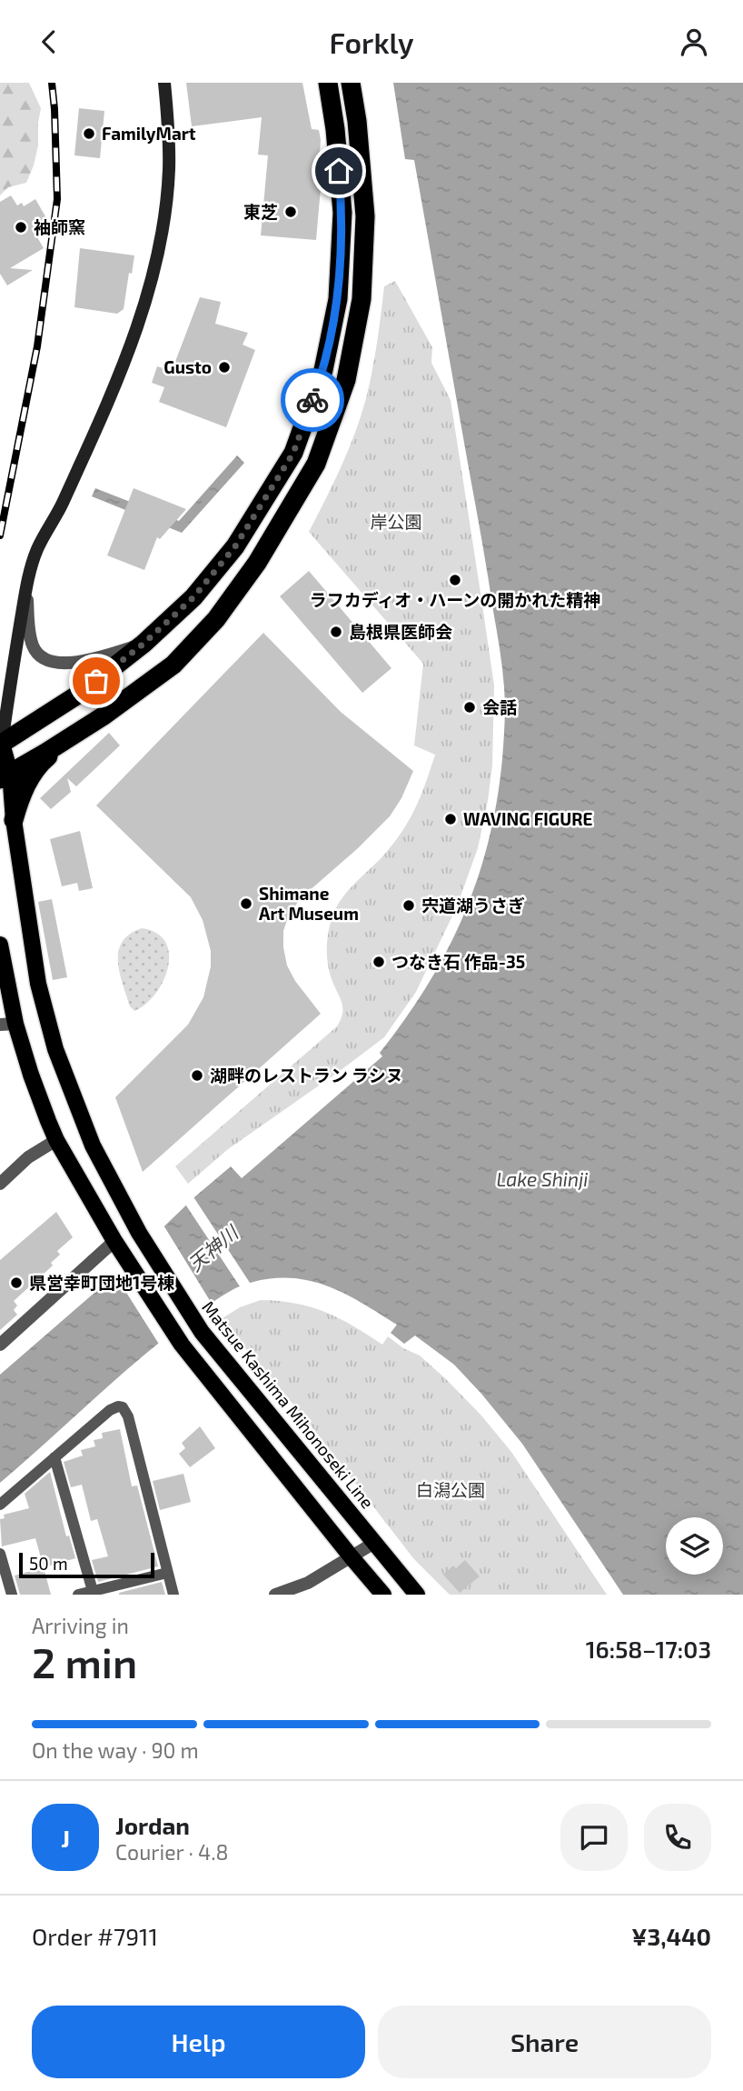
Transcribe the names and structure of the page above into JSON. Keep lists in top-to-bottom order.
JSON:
{
  "streets": {
    "main road": ["Matsue Kashima Mihonoseki Line"]
  },
  "water": ["Lake Shinji", "天神川"],
  "parks": ["岸公園", "白潟公園"],
  "places": [
    "FamilyMart",
    "東芝",
    "袖師窯",
    "Gusto",
    "ラフカディオ・ハーンの開かれた精神",
    "島根県医師会",
    "会話",
    "WAVING FIGURE",
    "Shimane Art Museum",
    "宍道湖うさぎ",
    "つなき石 作品-35",
    "湖畔のレストラン ラシヌ",
    "県営幸町団地1号棟"
  ],
  "scale_bar": "50 m",
  "page": {
    "header": "Forkly",
    "scale": "50 m",
    "heading": ["2 min", "Arriving in", "16:58–17:03"],
    "panel": [
      "Jordan",
      "Courier · 4.8",
      "Order #7911",
      "¥3,440"
    ],
    "bar": "On the way · 90 m",
    "round": "J",
    "buttons": ["Help", "Share"]
  }
}
